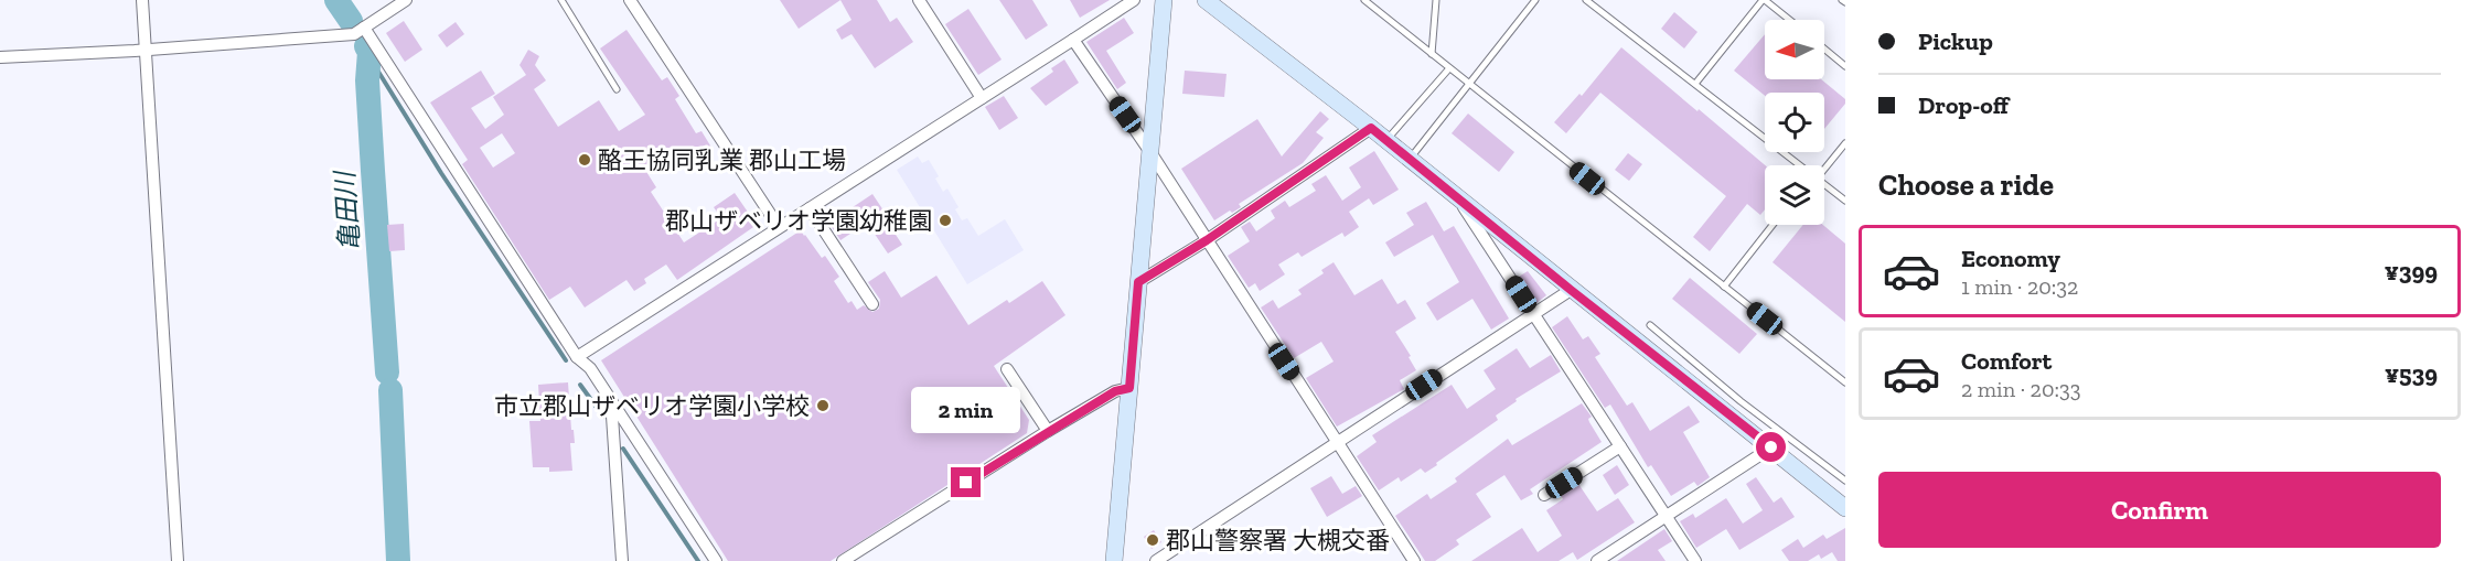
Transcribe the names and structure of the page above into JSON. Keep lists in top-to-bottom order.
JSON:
{
  "water": ["亀田川"],
  "places": [
    "酪王協同乳業 郡山工場",
    "郡山ザベリオ学園幼稚園",
    "市立郡山ザベリオ学園小学校",
    "郡山警察署 大槻交番"
  ],
  "north": "left",
  "page": {
    "banner": ["Pickup", "Drop-off"],
    "heading": "Choose a ride",
    "list": [
      {
        "name": "Economy",
        "note": "1 min · 20:32",
        "value": "¥399"
      },
      {
        "name": "Comfort",
        "note": "2 min · 20:33",
        "value": "¥539"
      }
    ],
    "bubble": "2 min",
    "buttons": "Confirm"
  }
}
